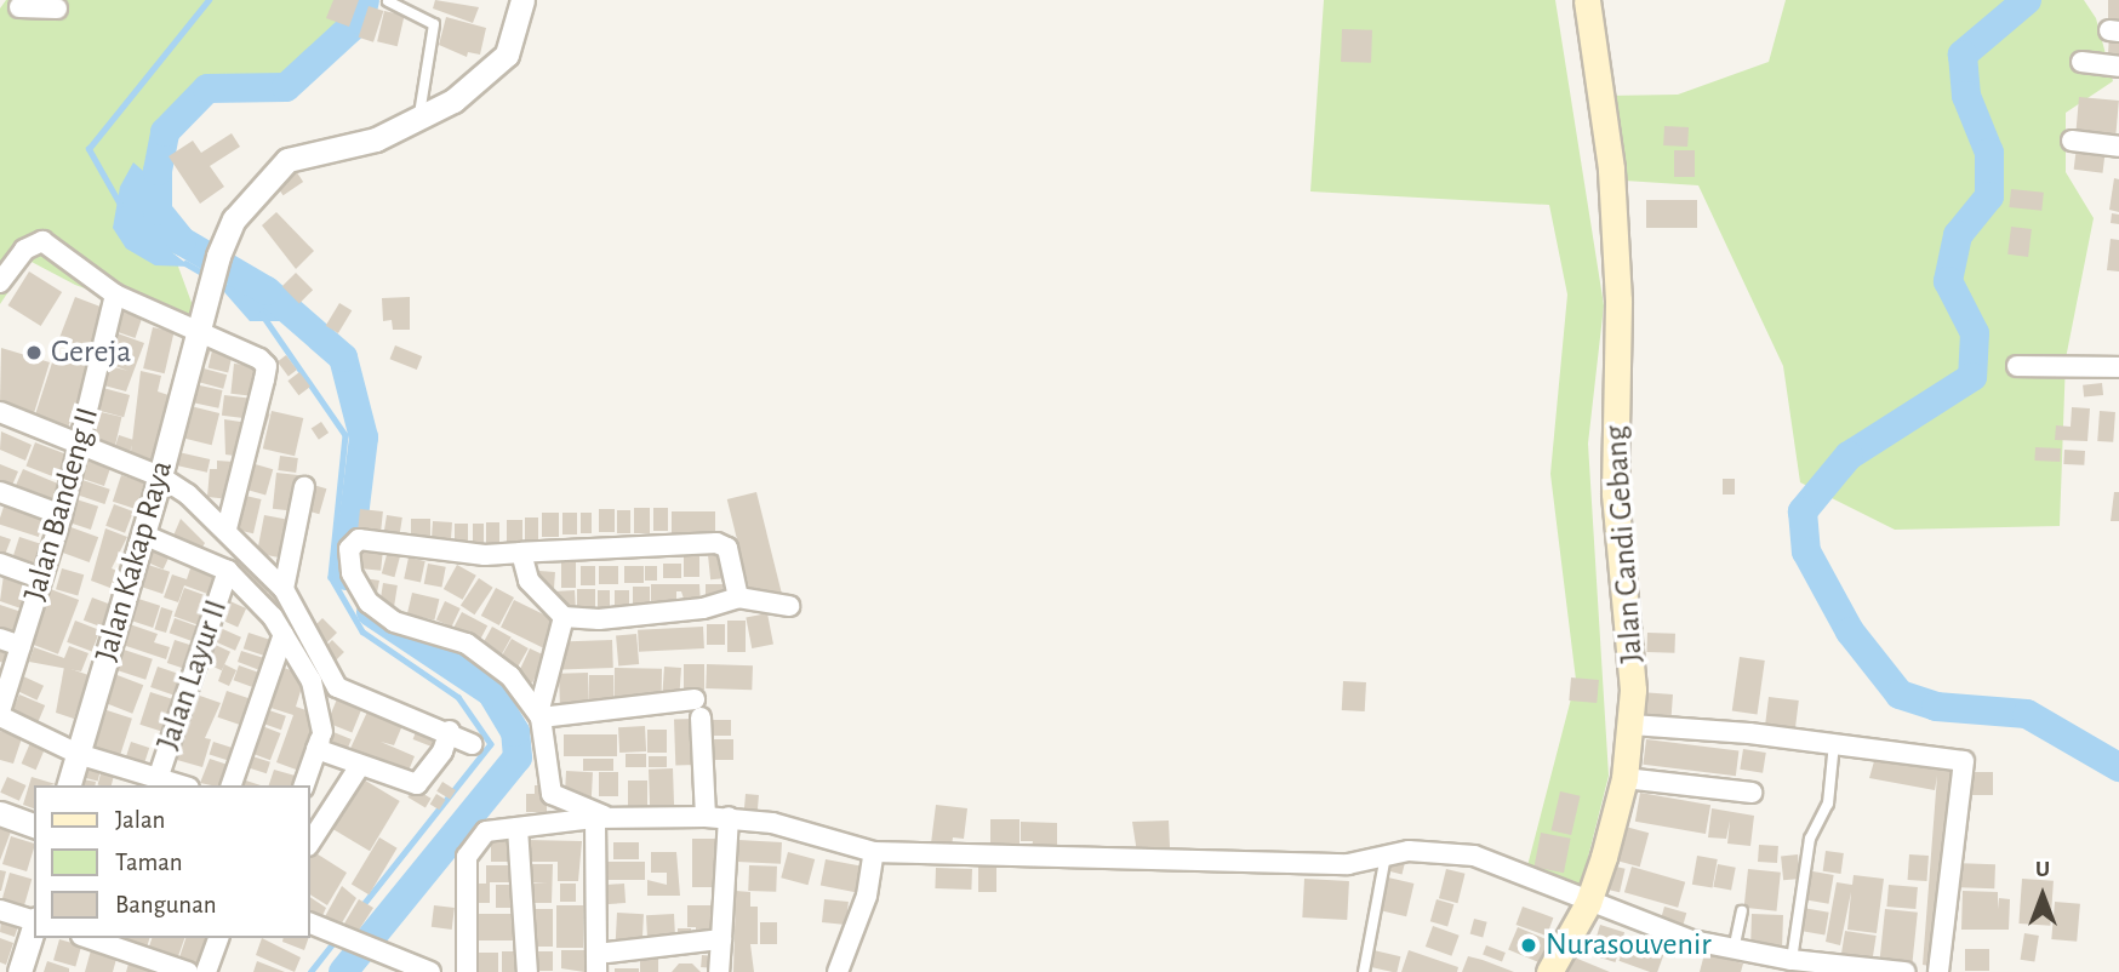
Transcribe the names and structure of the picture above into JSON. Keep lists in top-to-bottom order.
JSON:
{
  "streets": {
    "main road": ["Jalan Candi Gebang"],
    "street": ["Jalan Bandeng II", "Jalan Kakap Raya", "Jalan Layur II"]
  },
  "places": ["Gereja", "Nurasouvenir"],
  "legend": ["Jalan", "Taman", "Bangunan"],
  "north": "top"
}
